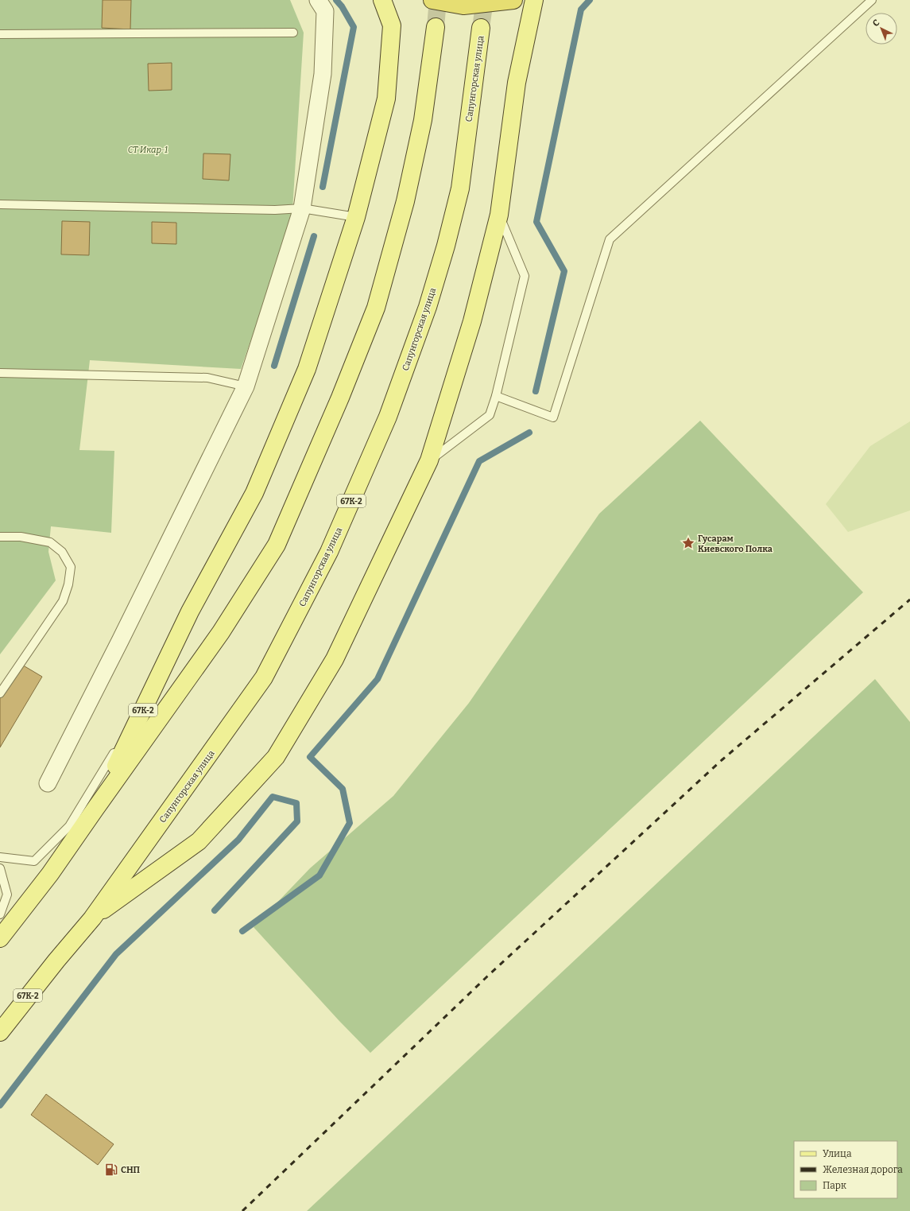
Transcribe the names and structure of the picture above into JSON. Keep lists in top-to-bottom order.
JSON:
{
  "streets": {
    "main road": ["Сапунгорская улица", "67К-2"]
  },
  "parks": ["СТ Икар-1"],
  "places": {
    "place": ["Гусарам Киевского Полка"],
    "fuel station": ["СНП"]
  },
  "legend": ["Улица", "Железная дорога", "Парк"],
  "north": "top left"
}
